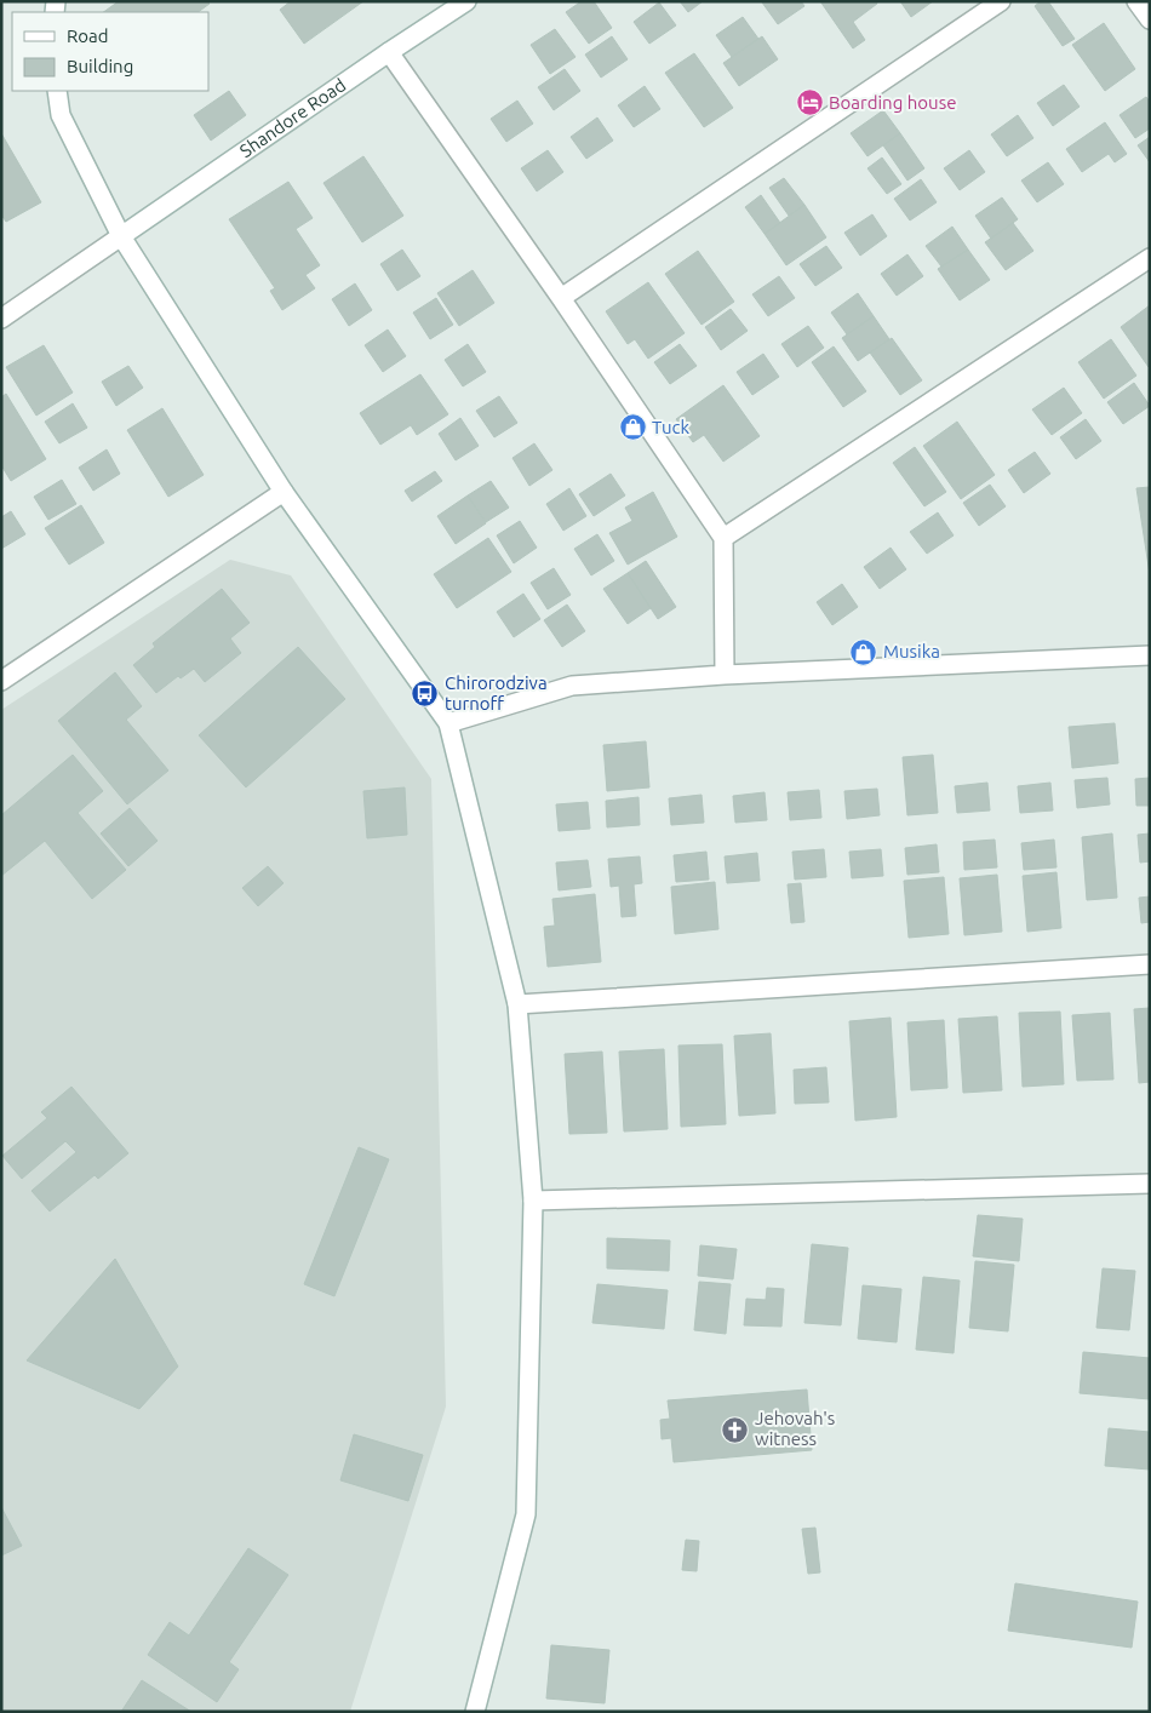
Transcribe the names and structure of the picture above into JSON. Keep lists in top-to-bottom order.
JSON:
{
  "streets": {
    "street": ["Shandore Road"]
  },
  "places": {
    "hotel": ["Boarding house"],
    "shop": ["Tuck", "Musika"],
    "bus stop": ["Chirorodziva turnoff"],
    "church": ["Jehovah's witness"]
  },
  "legend": ["Road", "Building"]
}
